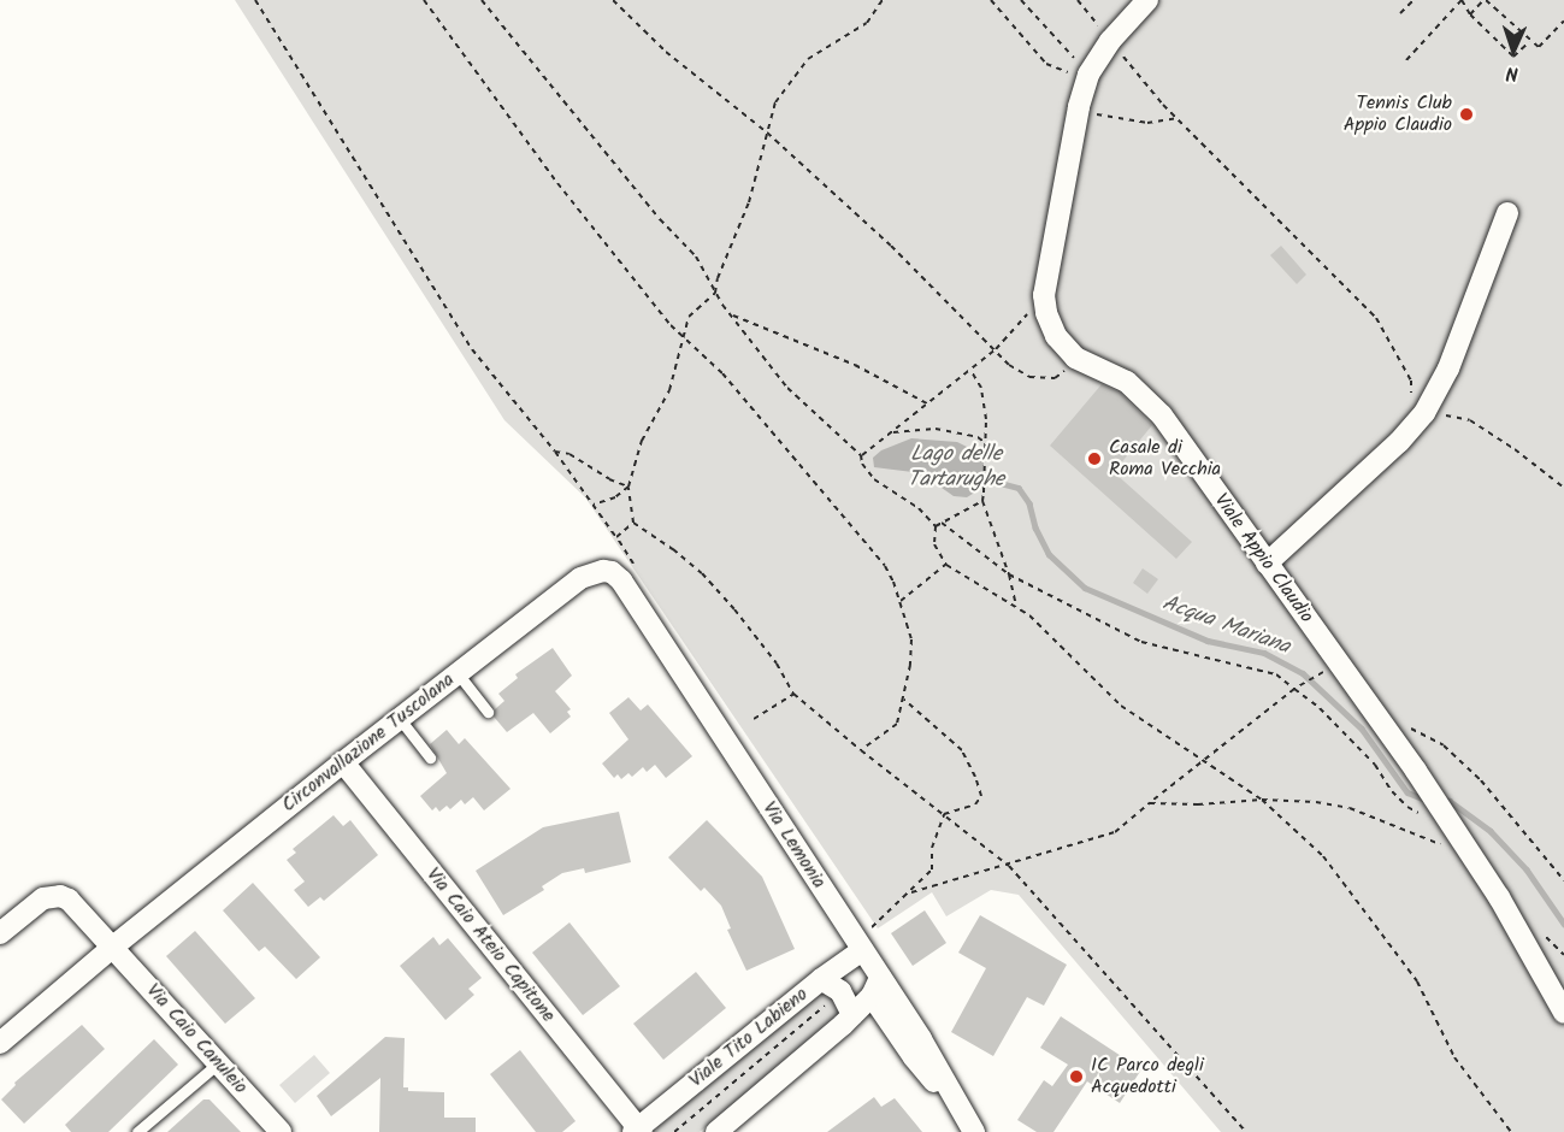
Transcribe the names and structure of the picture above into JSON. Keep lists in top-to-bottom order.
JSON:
{
  "streets": {
    "street": [
      "Viale Appio Claudio",
      "Circonvallazione Tuscolana",
      "Via Lemonia",
      "Via Caio Ateio Capitone",
      "Viale Tito Labieno",
      "Via Caio Canuleio"
    ]
  },
  "crossings": [
    ["Circonvallazione Tuscolana", "Via Lemonia"],
    ["Circonvallazione Tuscolana", "Via Caio Ateio Capitone"],
    ["Circonvallazione Tuscolana", "Via Caio Canuleio"],
    ["Via Lemonia", "Viale Tito Labieno"],
    ["Via Caio Ateio Capitone", "Viale Tito Labieno"]
  ],
  "water": ["Lago delle Tartarughe", "Acqua Mariana"],
  "places": ["Tennis Club Appio Claudio", "Casale di Roma Vecchia", "IC Parco degli Acquedotti"],
  "north": "bottom"
}
